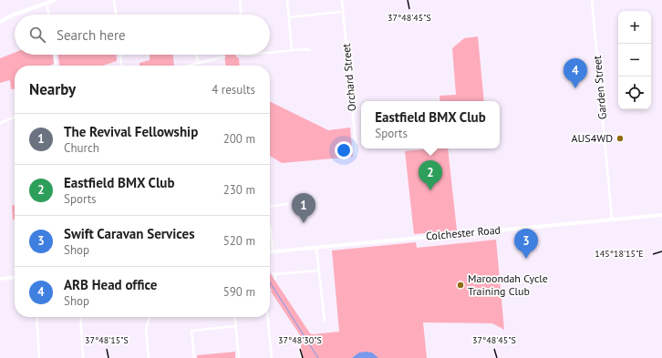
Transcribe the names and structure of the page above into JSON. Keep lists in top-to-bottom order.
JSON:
{
  "streets": {
    "main road": ["Colchester Road"],
    "street": ["Orchard Street", "Garden Street"]
  },
  "crossings": [
    ["Garden Street", "Colchester Road"]
  ],
  "places": ["AUS4WD", "Maroondah Cycle Training Club"],
  "page": {
    "map_buttons": ["+", "−"],
    "search": "Search here",
    "pins": [
      "4",
      "2",
      "1",
      "3"
    ],
    "heading": ["Nearby", "4 results"],
    "popup": ["Eastfield BMX Club", "Sports"],
    "list": [
      {
        "mark": "1",
        "name": "The Revival Fellowship",
        "note": "Church",
        "value": "200 m"
      },
      {
        "mark": "2",
        "name": "Eastfield BMX Club",
        "note": "Sports",
        "value": "230 m"
      },
      {
        "mark": "3",
        "name": "Swift Caravan Services",
        "note": "Shop",
        "value": "520 m"
      },
      {
        "mark": "4",
        "name": "ARB Head office",
        "note": "Shop",
        "value": "590 m"
      }
    ]
  },
  "coordinates": [
    "37°48'45\"S",
    "145°18'15\"E",
    "37°48'15\"S",
    "37°48'30\"S"
  ]
}
